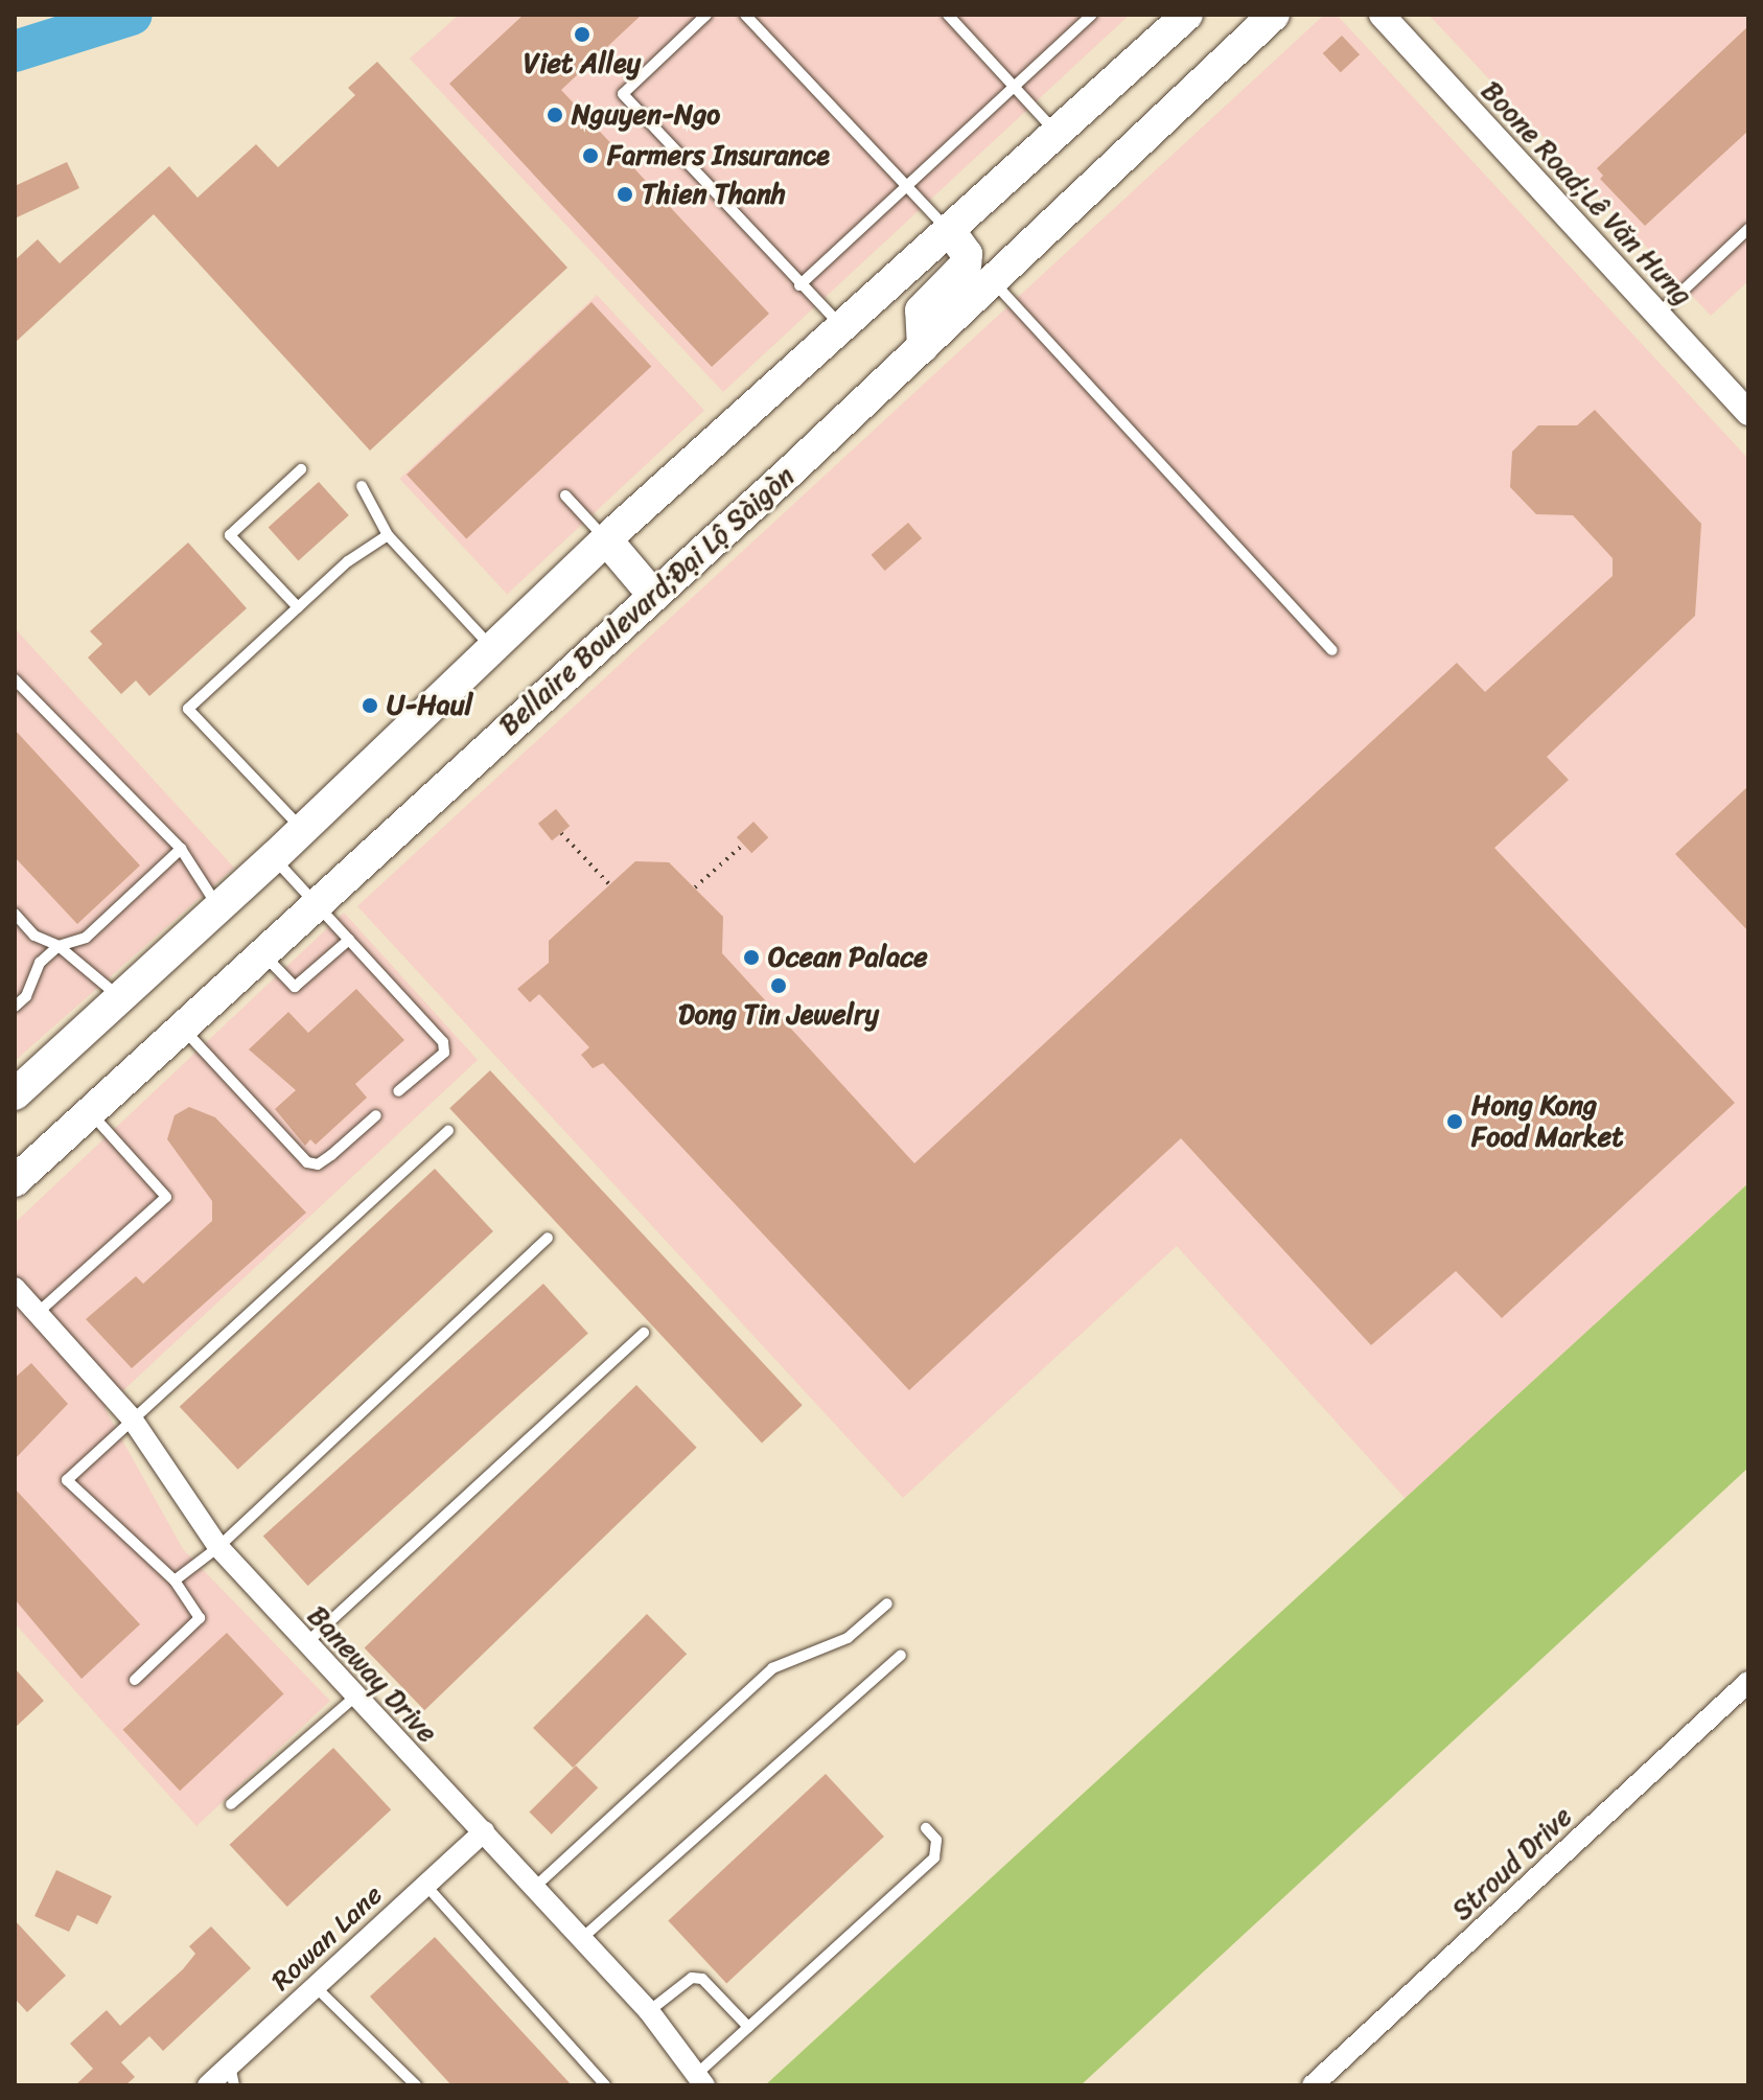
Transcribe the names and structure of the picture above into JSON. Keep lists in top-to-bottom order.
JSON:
{
  "streets": {
    "main road": ["Bellaire Boulevard;Đại Lộ Sàigòn"],
    "street": [
      "Boone Road;Lê Văn Hưng",
      "Baneway Drive",
      "Stroud Drive",
      "Rowan Lane"
    ]
  },
  "crossings": [
    ["Baneway Drive", "Rowan Lane"]
  ],
  "places": [
    "Viet Alley",
    "Nguyen-Ngo",
    "Farmers Insurance",
    "Thien Thanh",
    "U-Haul",
    "Ocean Palace",
    "Dong Tin Jewelry",
    "Hong Kong Food Market"
  ]
}
